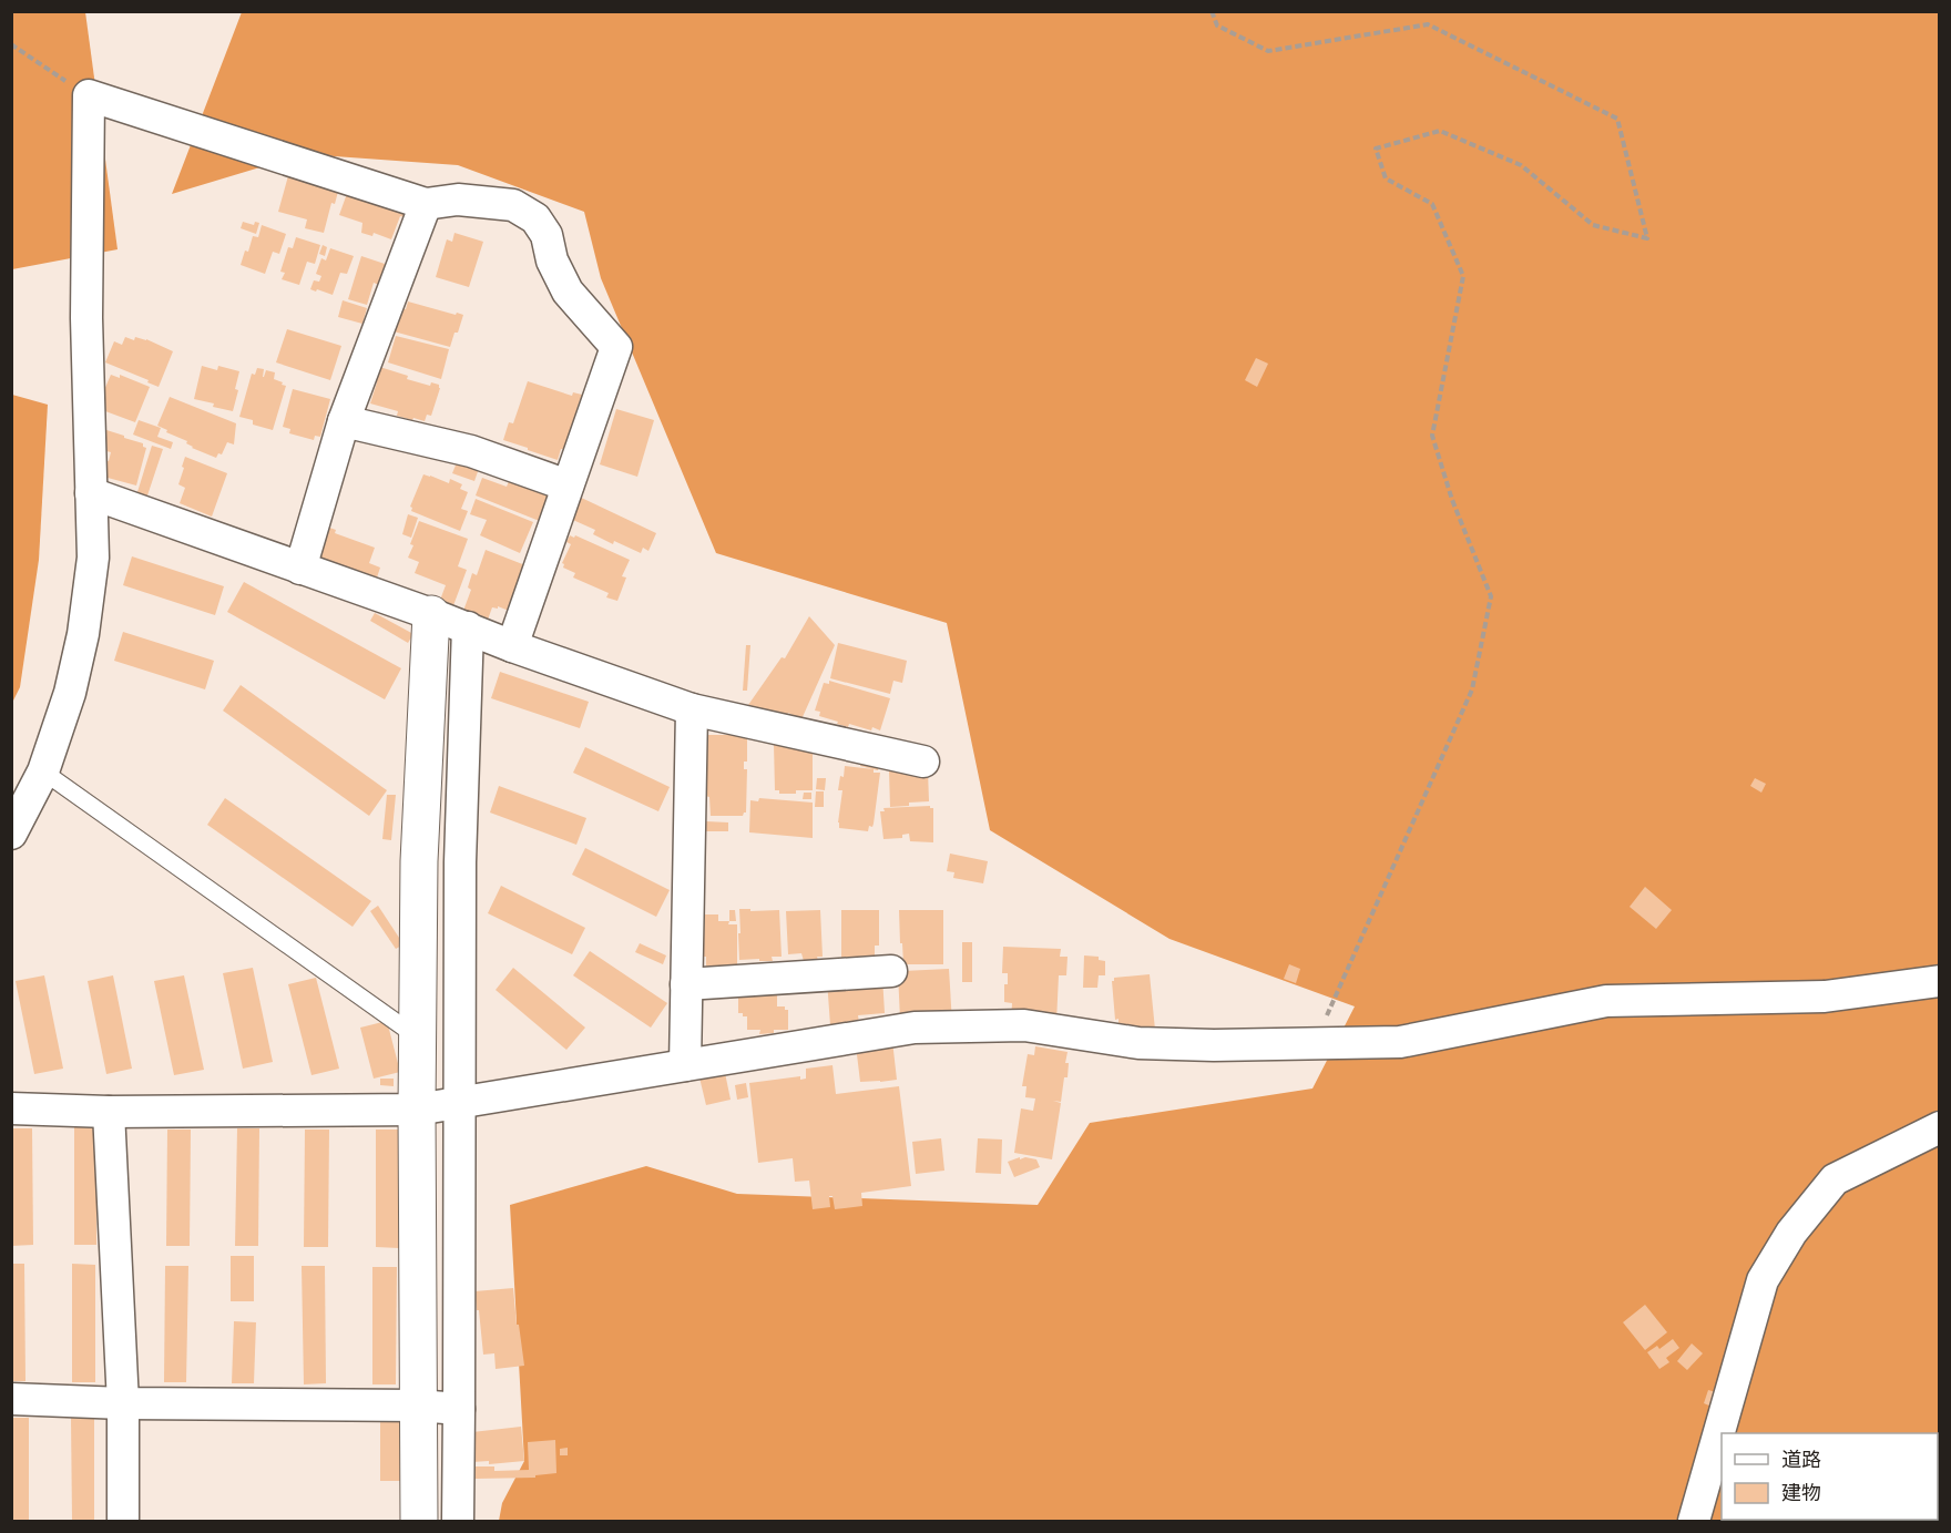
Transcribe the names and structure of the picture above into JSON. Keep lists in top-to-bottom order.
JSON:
{
  "legend": ["道路", "建物"]
}
